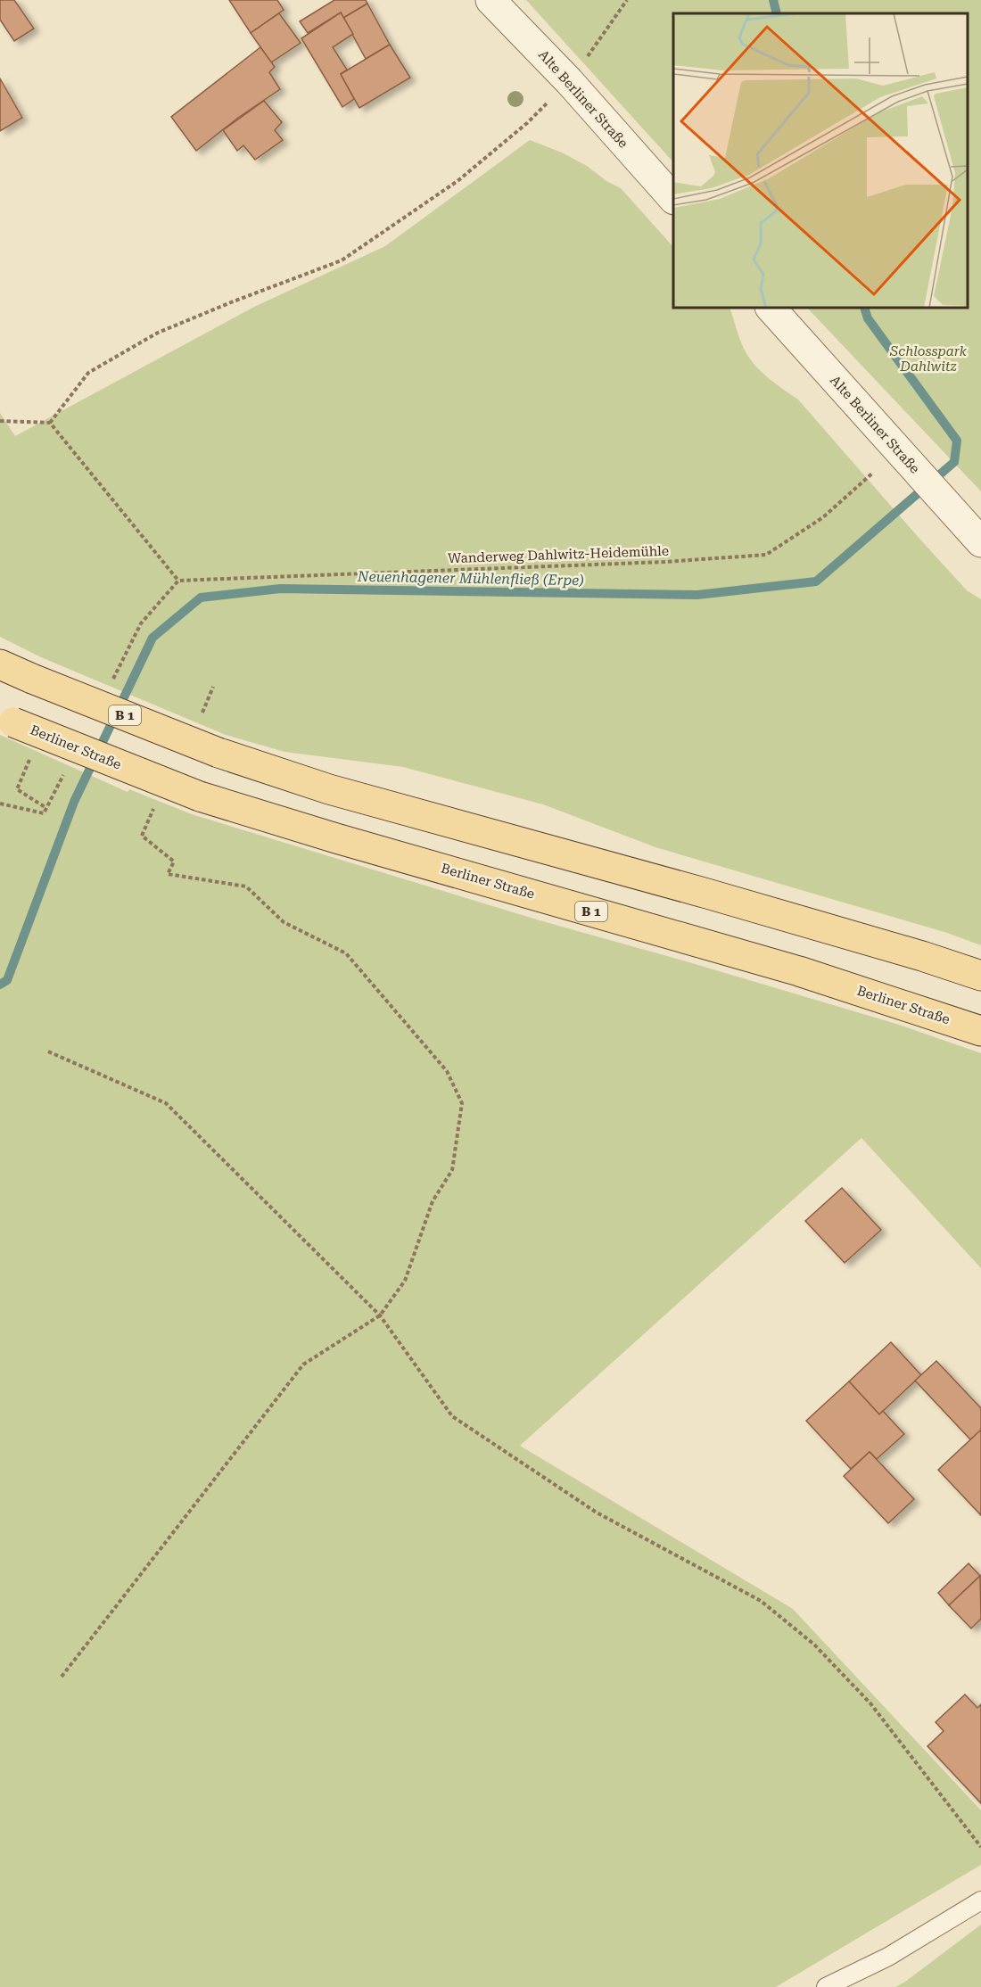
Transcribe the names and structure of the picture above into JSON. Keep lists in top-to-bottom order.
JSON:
{
  "streets": {
    "main road": ["B 1", "Berliner Straße"],
    "street": ["Alte Berliner Straße"],
    "path": ["Wanderweg Dahlwitz-Heidemühle"]
  },
  "water": ["Neuenhagener Mühlenfließ (Erpe)"],
  "parks": ["Schlosspark Dahlwitz"]
}
